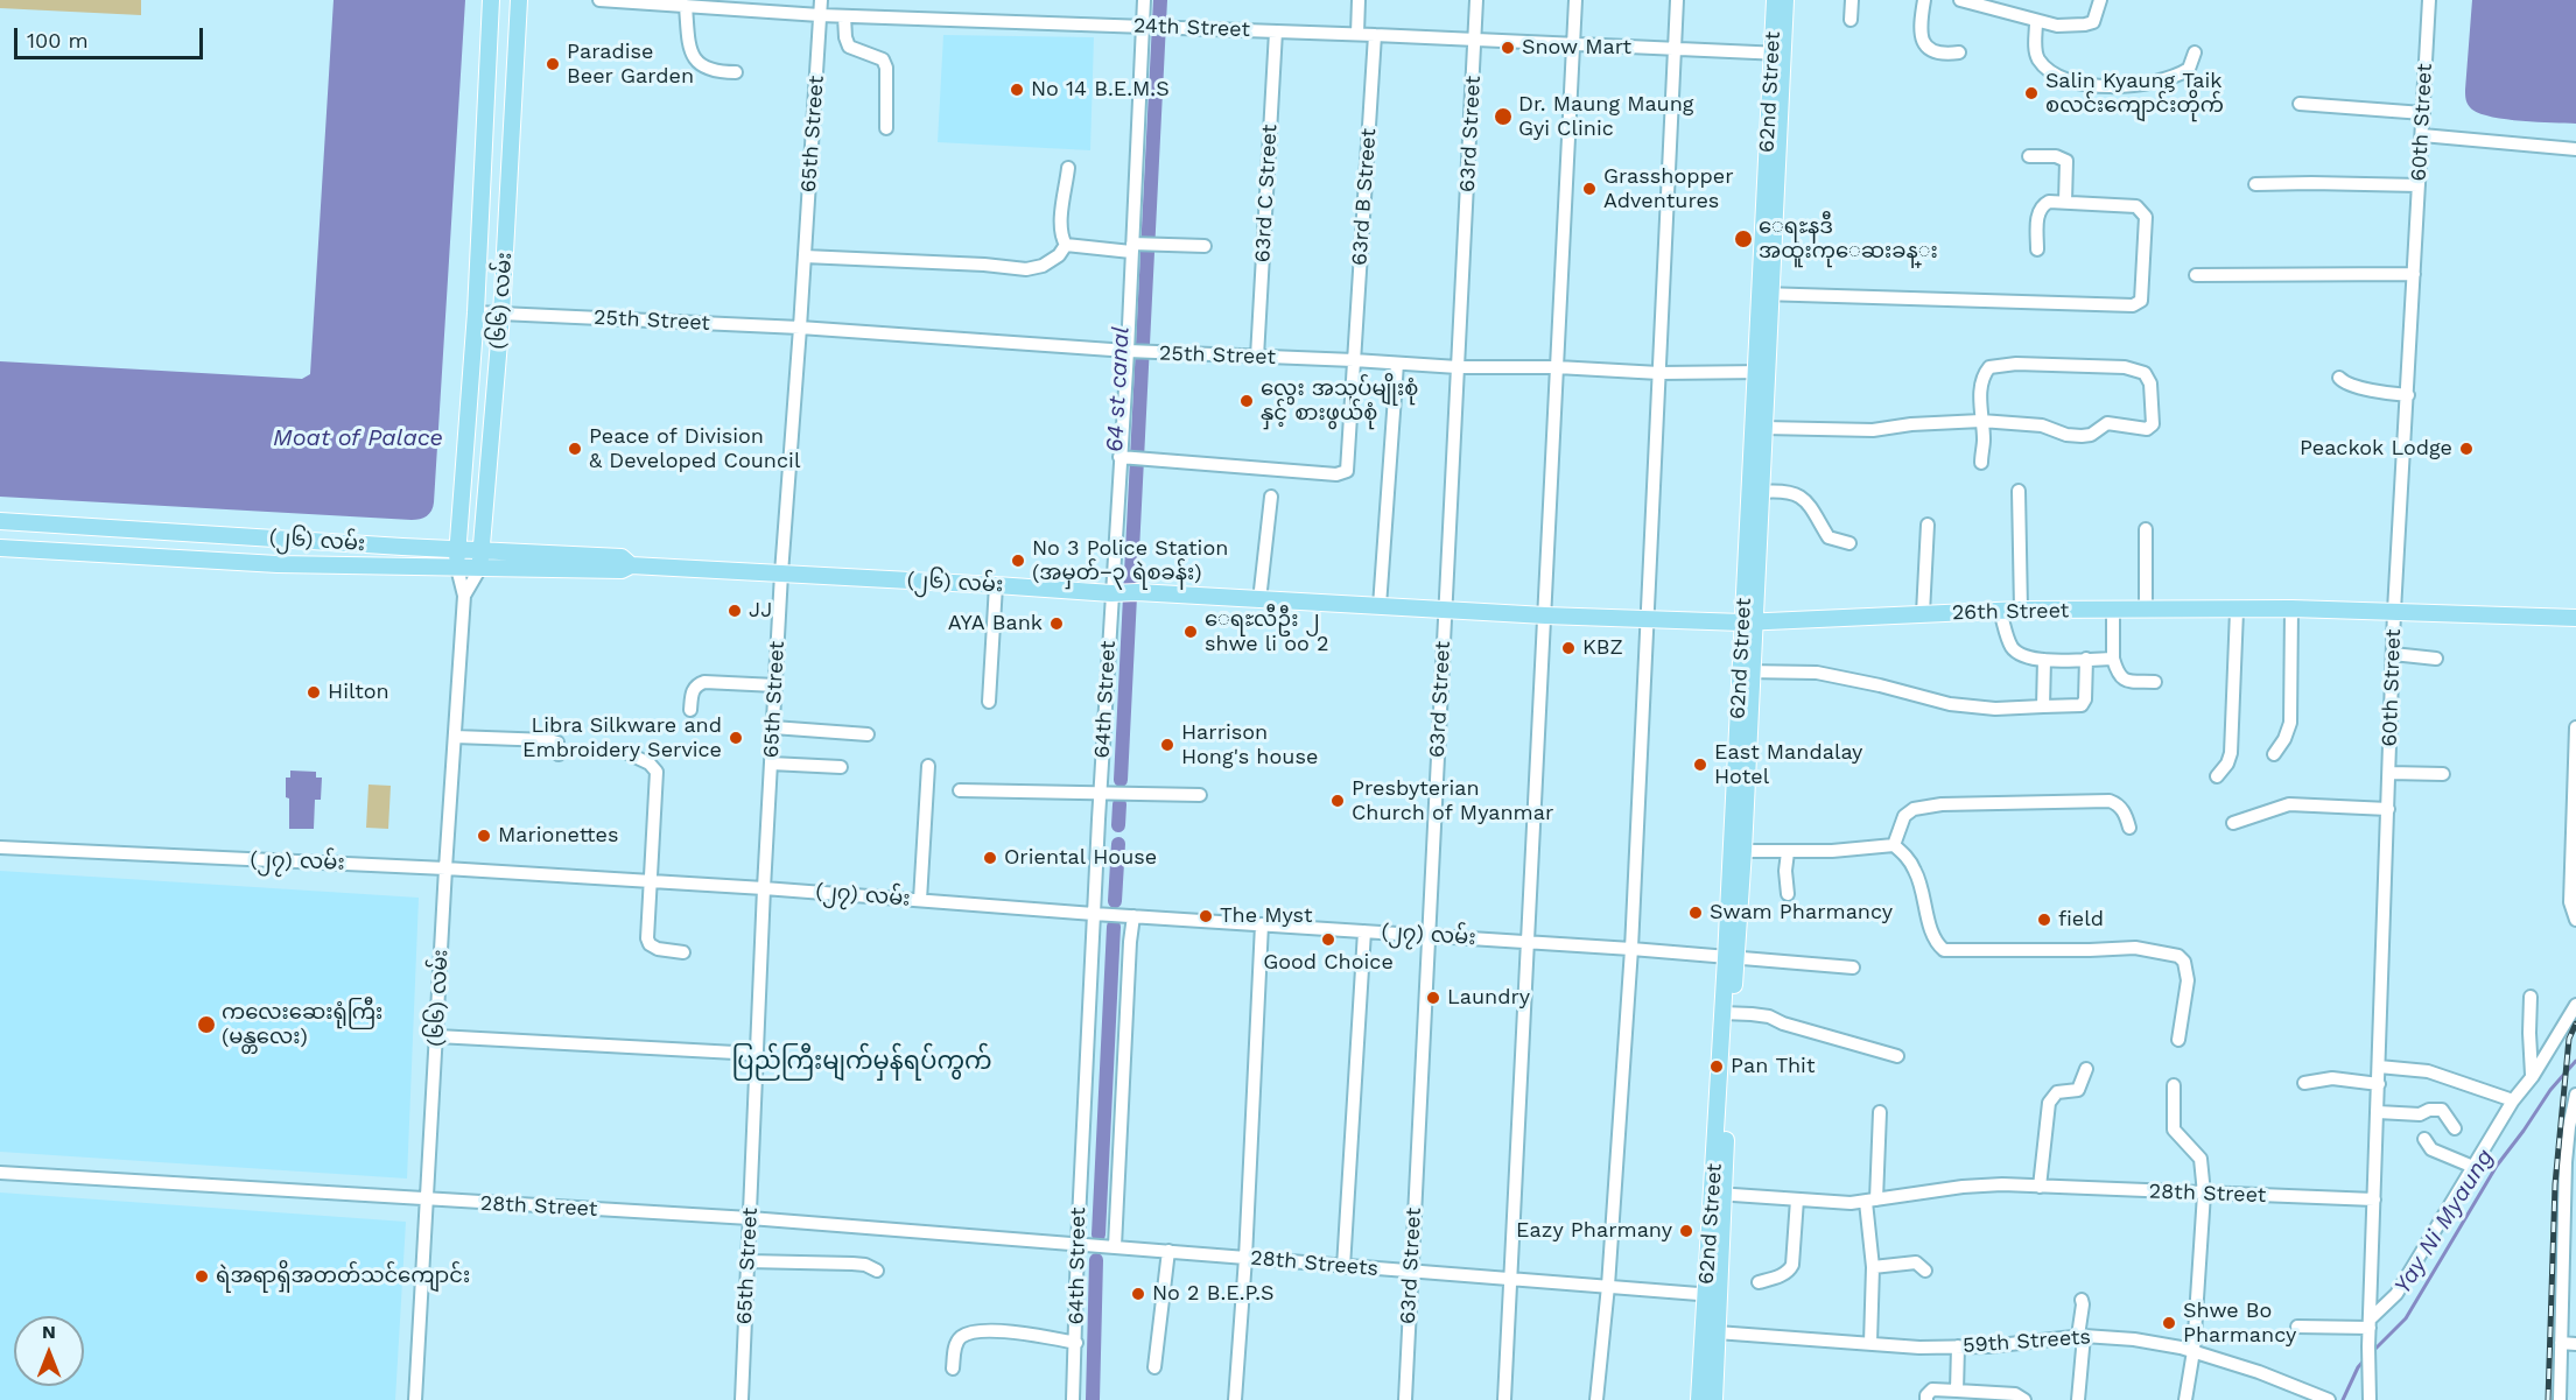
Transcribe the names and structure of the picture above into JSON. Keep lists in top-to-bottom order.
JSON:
{
  "streets": {
    "main road": [
      "62nd Street",
      "(၆၆) လမ်း",
      "(၂၆) လမ်း",
      "26th Street"
    ],
    "street": [
      "24th Street",
      "60th Street",
      "65th Street",
      "63rd Street",
      "63rd C Street",
      "63rd B Street",
      "25th Street",
      "64th Street",
      "(၂၇) လမ်း",
      "28th Street",
      "28th Streets",
      "59th Streets"
    ]
  },
  "crossings": [
    ["24th Street", "62nd Street"],
    ["24th Street", "65th Street"],
    ["24th Street", "63rd Street"],
    ["24th Street", "63rd C Street"],
    ["24th Street", "63rd B Street"],
    ["24th Street", "64th Street"],
    ["62nd Street", "25th Street"],
    ["62nd Street", "26th Street"],
    ["62nd Street", "(၂၇) လမ်း"],
    ["62nd Street", "28th Street"],
    ["62nd Street", "28th Streets"],
    ["62nd Street", "59th Streets"],
    ["60th Street", "26th Street"],
    ["60th Street", "28th Street"],
    ["65th Street", "25th Street"],
    ["65th Street", "(၂၆) လမ်း"],
    ["65th Street", "(၂၇) လမ်း"],
    ["65th Street", "28th Street"],
    ["63rd Street", "25th Street"],
    ["63rd Street", "(၂၆) လမ်း"],
    ["63rd Street", "26th Street"],
    ["63rd Street", "(၂၇) လမ်း"],
    ["63rd Street", "28th Streets"],
    ["63rd C Street", "25th Street"],
    ["63rd B Street", "25th Street"],
    ["63rd B Street", "64th Street"],
    ["(၆၆) လမ်း", "25th Street"],
    ["(၆၆) လမ်း", "(၂၆) လမ်း"],
    ["(၆၆) လမ်း", "(၂၇) လမ်း"],
    ["(၆၆) လမ်း", "28th Street"],
    ["25th Street", "64th Street"],
    ["(၂၆) လမ်း", "26th Street"],
    ["(၂၆) လမ်း", "64th Street"],
    ["64th Street", "(၂၇) လမ်း"],
    ["64th Street", "28th Street"],
    ["64th Street", "28th Streets"],
    ["28th Street", "28th Streets"]
  ],
  "districts": ["ပြည်ကြီးမျက်မှန်ရပ်ကွက်"],
  "water": ["64 st canal", "Moat of Palace", "Yay Ni Myaung"],
  "places": [
    "Snow Mart",
    "Paradise Beer Garden",
    "No 14 B.E.M.S",
    "Salin Kyaung Taik စလင်းကျောင်းတိုက်",
    "Dr. Maung Maung Gyi Clinic",
    "Grasshopper Adventures",
    "ေရႊနဒီ အထူးကုေဆးခန္း",
    "လွေး အသုပ်မျိုးစုံ နှင့် စားဖွယ်စုံ",
    "Peace of Division & Developed Council",
    "Peackok Lodge",
    "No 3 Police Station (အမှတ်−၃ ရဲစခန်း)",
    "JJ",
    "AYA Bank",
    "ေရႊလီဦး ၂ shwe li oo 2",
    "KBZ",
    "Hilton",
    "Libra Silkware and Embroidery Service",
    "Harrison Hong's house",
    "East Mandalay Hotel",
    "Presbyterian Church of Myanmar",
    "Marionettes",
    "Oriental House",
    "Swam Pharmancy",
    "The Myst",
    "field",
    "Good Choice",
    "Laundry",
    "ကလေးဆေးရုံကြီး (မန္တလေး)",
    "Pan Thit",
    "Eazy Pharmany",
    "ရဲအရာရှိအတတ်သင်ကျောင်း",
    "No 2 B.E.P.S",
    "Shwe Bo Pharmancy"
  ],
  "scale_bar": "100 m",
  "north": "top"
}
